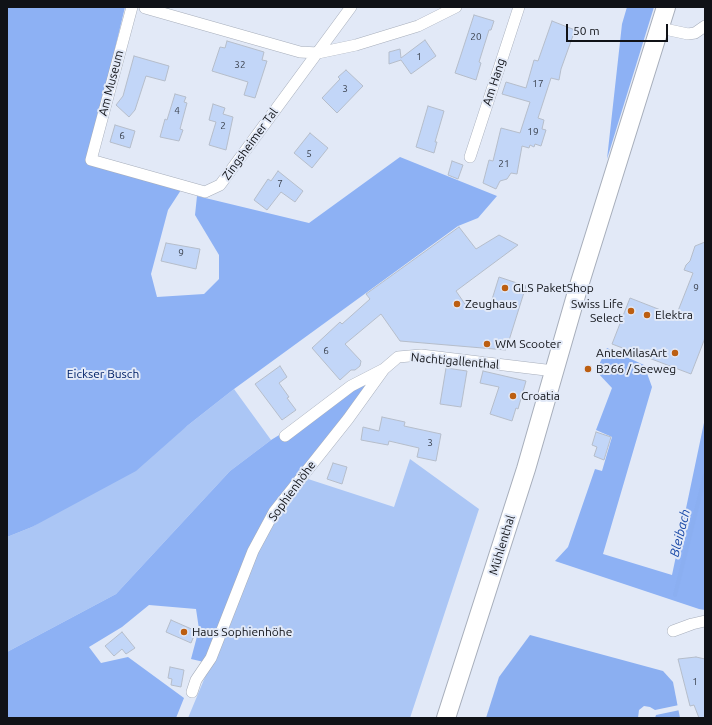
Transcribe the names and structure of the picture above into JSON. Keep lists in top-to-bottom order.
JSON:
{
  "streets": {
    "main road": ["Mühlenthal"],
    "street": [
      "Am Hang",
      "Am Museum",
      "Zingsheimer Tal",
      "Nachtigallenthal",
      "Sophienhöhe"
    ]
  },
  "crossings": [
    ["Am Museum", "Zingsheimer Tal"],
    ["Nachtigallenthal", "Sophienhöhe"],
    ["Nachtigallenthal", "Mühlenthal"]
  ],
  "water": ["Bleibach"],
  "parks": ["Eickser Busch"],
  "places": [
    "GLS PaketShop",
    "Zeughaus",
    "Swiss Life Select",
    "Elektra",
    "WM Scooter",
    "AnteMilasArt",
    "B266 / Seeweg",
    "Croatia",
    "Haus Sophienhöhe"
  ],
  "house_numbers": [
    "20",
    "1",
    "32",
    "17",
    "3",
    "4",
    "2",
    "19",
    "6",
    "5",
    "21",
    "7",
    "9",
    "9",
    "6",
    "3",
    "1"
  ],
  "scale_bar": "50 m"
}
